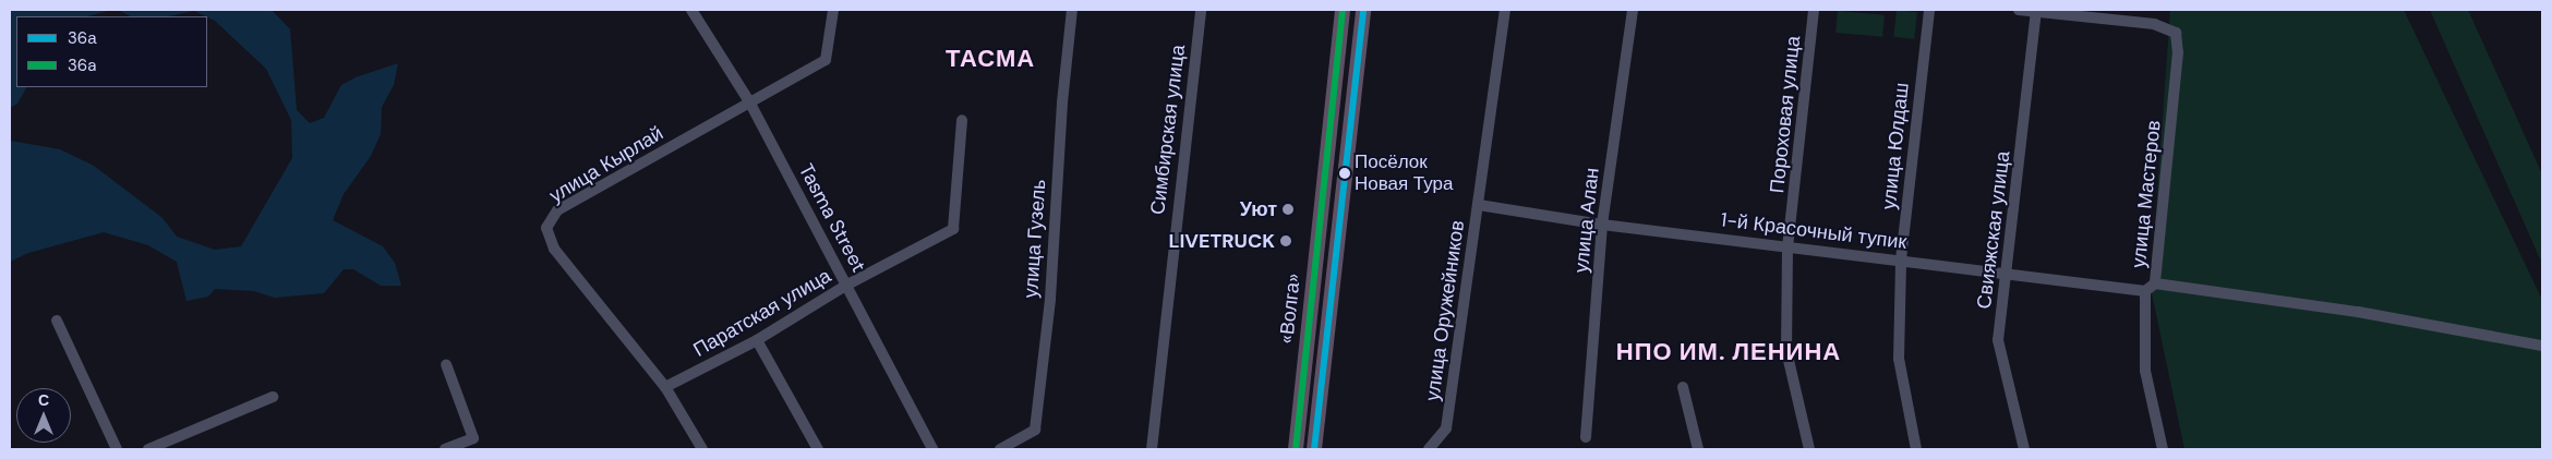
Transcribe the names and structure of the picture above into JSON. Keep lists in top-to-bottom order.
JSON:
{
  "streets": {
    "highway": ["«Волга»"],
    "street": [
      "Пороховая улица",
      "Симбирская улица",
      "улица Юлдаш",
      "улица Кырлай",
      "улица Мастеров",
      "Tasma Street",
      "улица Алан",
      "Свияжская улица",
      "1-й Красочный тупик",
      "улица Гузель",
      "улица Оружейников",
      "Паратская улица"
    ]
  },
  "crossings": [
    ["Пороховая улица", "1-й Красочный тупик"],
    ["улица Юлдаш", "1-й Красочный тупик"],
    ["улица Кырлай", "Tasma Street"],
    ["улица Кырлай", "Паратская улица"],
    ["улица Мастеров", "Свияжская улица"],
    ["улица Мастеров", "1-й Красочный тупик"],
    ["Tasma Street", "Паратская улица"],
    ["улица Алан", "1-й Красочный тупик"],
    ["Свияжская улица", "1-й Красочный тупик"],
    ["1-й Красочный тупик", "улица Оружейников"]
  ],
  "districts": ["ТАСМА", "НПО ИМ. ЛЕНИНА"],
  "places": ["Посёлок Новая Тура", "Уют", "LIVETRUCK"],
  "lines": ["transit line 36а", "transit line 36a"],
  "legend": ["36а", "36a"],
  "north": "top"
}
